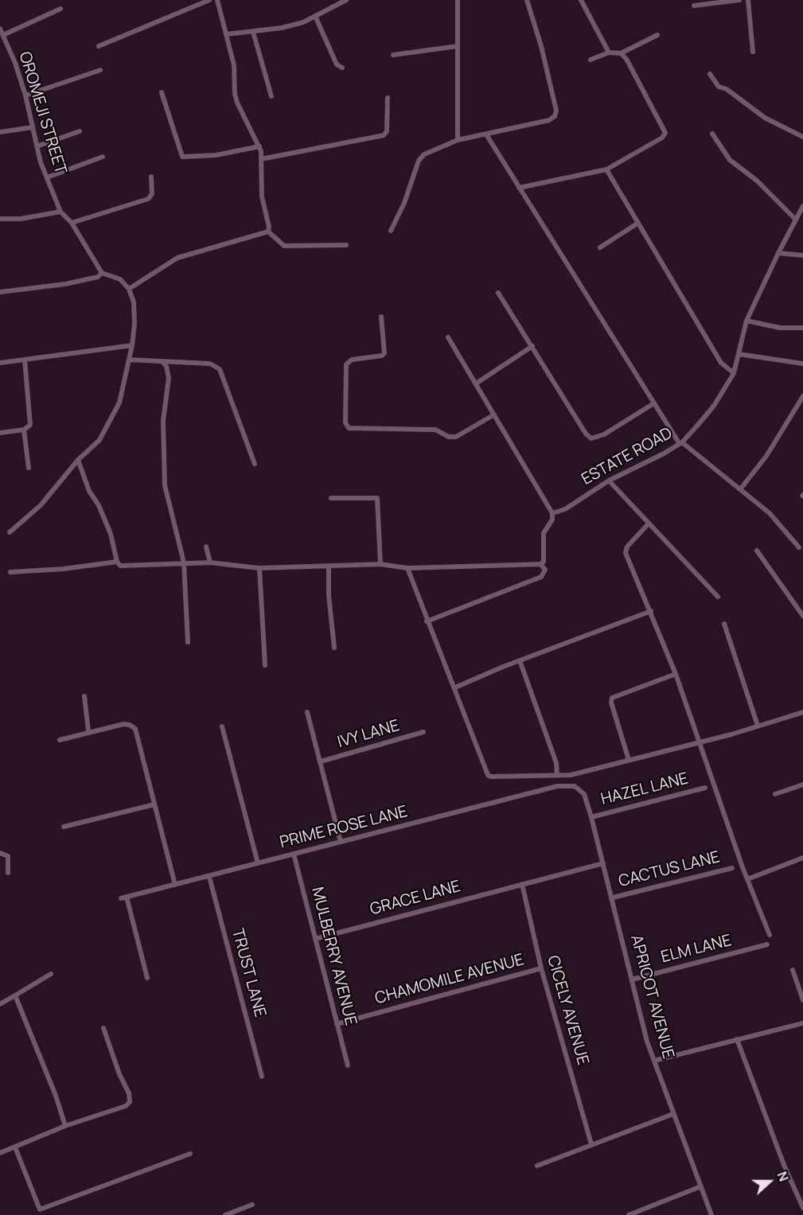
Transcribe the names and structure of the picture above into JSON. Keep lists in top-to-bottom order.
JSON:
{
  "streets": {
    "street": [
      "OROMEJI STREET",
      "ESTATE ROAD",
      "IVY LANE",
      "HAZEL LANE",
      "PRIME ROSE LANE",
      "CACTUS LANE",
      "GRACE LANE",
      "ELM LANE",
      "MULBERRY AVENUE",
      "TRUST LANE",
      "CHAMOMILE AVENUE",
      "APRICOT AVENUE",
      "CICELY AVENUE"
    ]
  },
  "crossings": [
    ["HAZEL LANE", "APRICOT AVENUE"],
    ["PRIME ROSE LANE", "MULBERRY AVENUE"],
    ["PRIME ROSE LANE", "TRUST LANE"],
    ["PRIME ROSE LANE", "APRICOT AVENUE"],
    ["CACTUS LANE", "APRICOT AVENUE"],
    ["GRACE LANE", "MULBERRY AVENUE"],
    ["GRACE LANE", "APRICOT AVENUE"],
    ["GRACE LANE", "CICELY AVENUE"],
    ["ELM LANE", "APRICOT AVENUE"],
    ["MULBERRY AVENUE", "CHAMOMILE AVENUE"],
    ["CHAMOMILE AVENUE", "CICELY AVENUE"]
  ],
  "north": "right"
}
